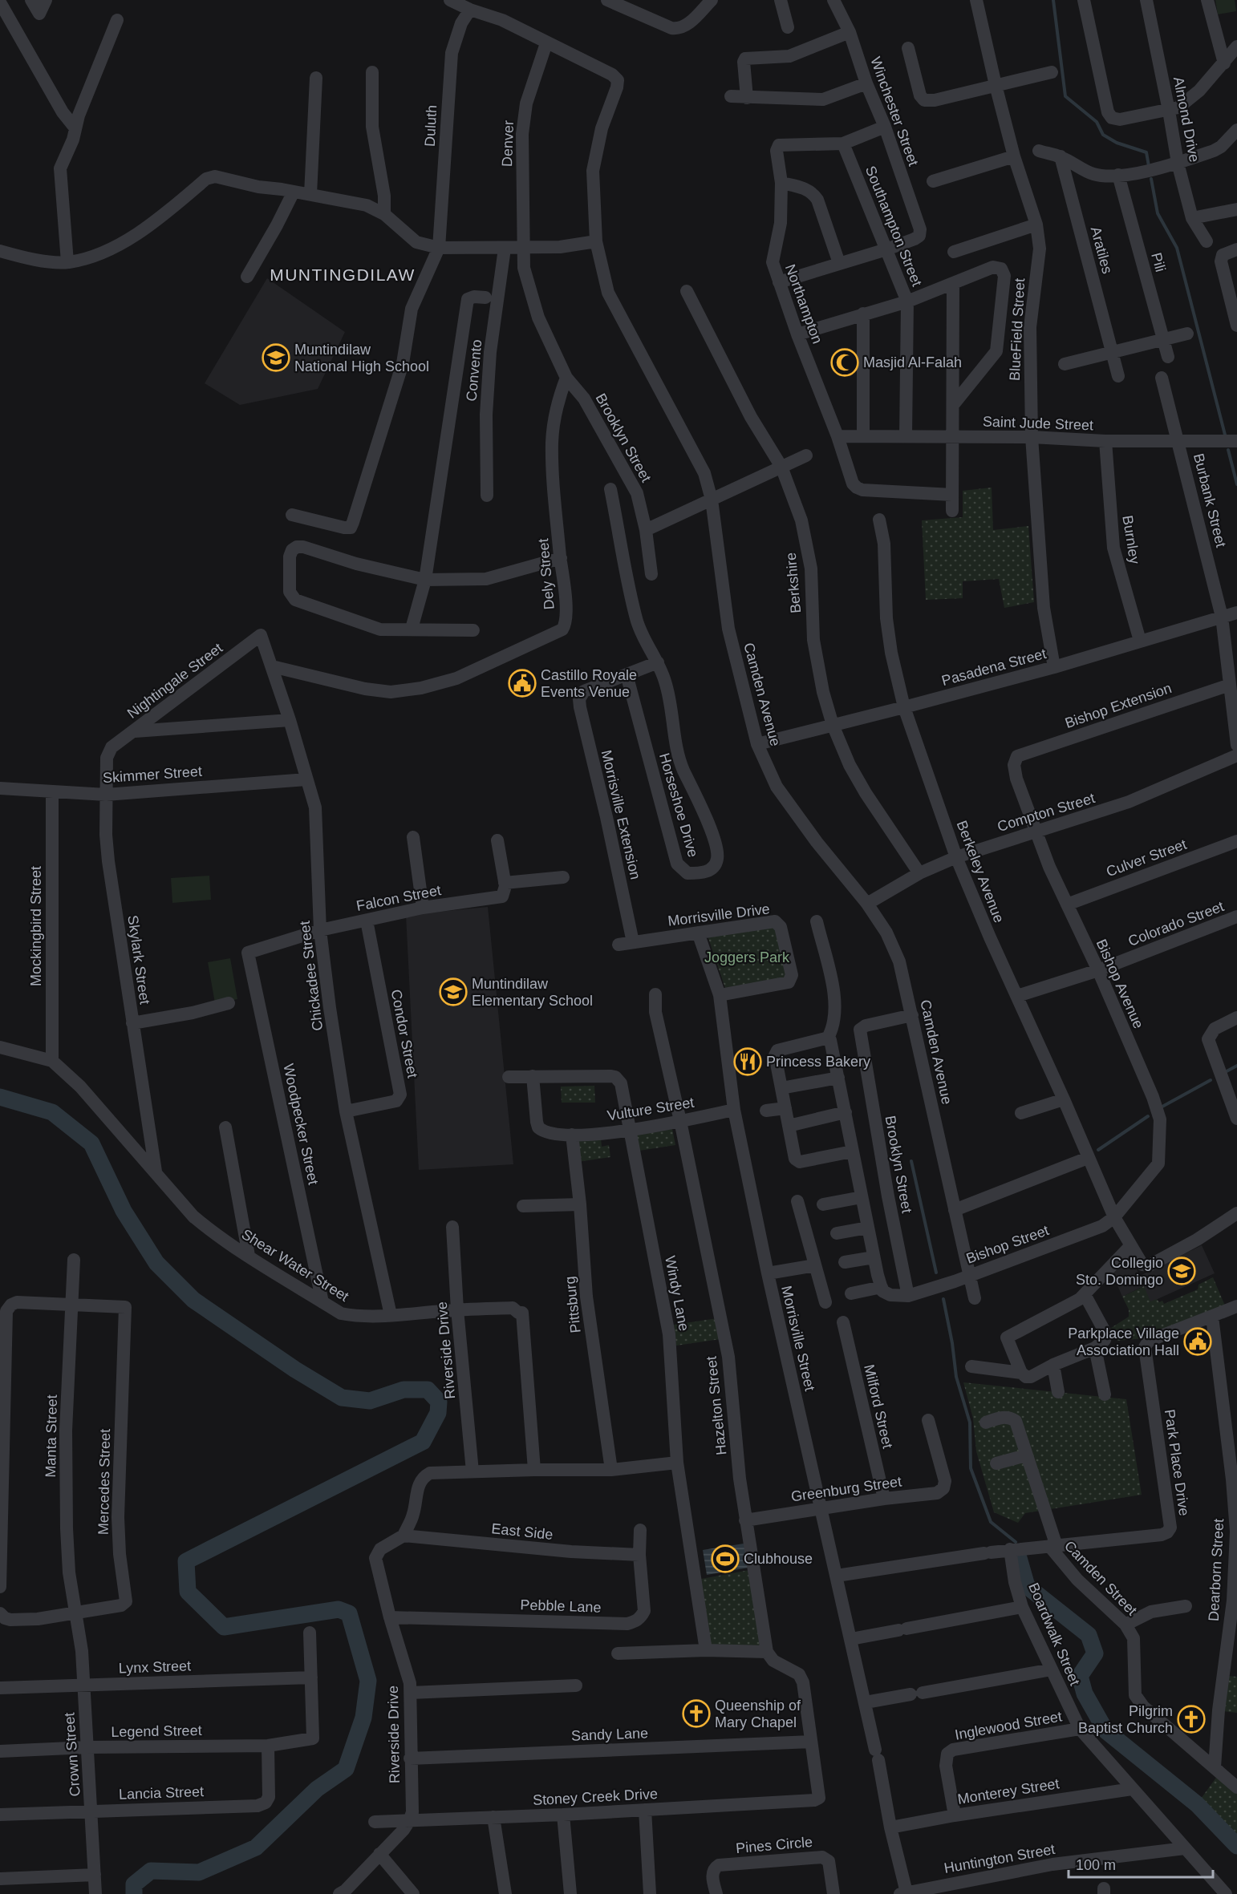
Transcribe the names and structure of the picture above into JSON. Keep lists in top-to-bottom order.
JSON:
{
  "streets": {
    "street": [
      "Winchester Street",
      "Almond Drive",
      "Duluth",
      "Denver",
      "Southampton Street",
      "Aratiles",
      "Pili",
      "Northampton",
      "BlueField Street",
      "Convento",
      "Saint Jude Street",
      "Brooklyn Street",
      "Burbank Street",
      "Burnley",
      "Dely Street",
      "Berkshire",
      "Pasadena Street",
      "Nightingale Street",
      "Camden Avenue",
      "Bishop Extension",
      "Skimmer Street",
      "Horseshoe Drive",
      "Compton Street",
      "Morrisville Extension",
      "Culver Street",
      "Berkeley Avenue",
      "Falcon Street",
      "Morrisville Drive",
      "Colorado Street",
      "Mockingbird Street",
      "Skylark Street",
      "Chickadee Street",
      "Bishop Avenue",
      "Condor Street",
      "Vulture Street",
      "Woodpecker Street",
      "Bishop Street",
      "Shear Water Street",
      "Windy Lane",
      "Pittsburg",
      "Morrisville Street",
      "Riverside Drive",
      "Hazelton Street",
      "Milford Street",
      "Manta Street",
      "Park Place Drive",
      "Mercedes Street",
      "Greenburg Street",
      "East Side",
      "Dearborn Street",
      "Camden Street",
      "Pebble Lane",
      "Boardwalk Street",
      "Lynx Street",
      "Inglewood Street",
      "Legend Street",
      "Sandy Lane",
      "Crown Street",
      "Monterey Street",
      "Lancia Street",
      "Stoney Creek Drive",
      "Pines Circle",
      "Huntington Street"
    ]
  },
  "crossings": [
    ["Winchester Street", "Southampton Street"],
    ["Denver", "Camden Avenue"],
    ["Southampton Street", "Northampton"],
    ["Southampton Street", "Saint Jude Street"],
    ["Northampton", "Saint Jude Street"],
    ["BlueField Street", "Saint Jude Street"],
    ["BlueField Street", "Pasadena Street"],
    ["Saint Jude Street", "Burbank Street"],
    ["Saint Jude Street", "Burnley"],
    ["Brooklyn Street", "Dely Street"],
    ["Brooklyn Street", "Camden Avenue"],
    ["Brooklyn Street", "Bishop Street"],
    ["Burbank Street", "Pasadena Street"],
    ["Burbank Street", "Bishop Extension"],
    ["Burnley", "Pasadena Street"],
    ["Dely Street", "Chickadee Street"],
    ["Berkshire", "Pasadena Street"],
    ["Berkshire", "Compton Street"],
    ["Pasadena Street", "Camden Avenue"],
    ["Pasadena Street", "Berkeley Avenue"],
    ["Nightingale Street", "Skylark Street"],
    ["Nightingale Street", "Chickadee Street"],
    ["Camden Avenue", "Compton Street"],
    ["Camden Avenue", "Bishop Street"],
    ["Bishop Extension", "Bishop Avenue"],
    ["Skimmer Street", "Mockingbird Street"],
    ["Skimmer Street", "Skylark Street"],
    ["Skimmer Street", "Chickadee Street"],
    ["Horseshoe Drive", "Morrisville Extension"],
    ["Compton Street", "Berkeley Avenue"],
    ["Compton Street", "Bishop Avenue"],
    ["Morrisville Extension", "Morrisville Drive"],
    ["Culver Street", "Bishop Avenue"],
    ["Berkeley Avenue", "Colorado Street"],
    ["Berkeley Avenue", "Bishop Avenue"],
    ["Berkeley Avenue", "Bishop Street"],
    ["Falcon Street", "Chickadee Street"],
    ["Falcon Street", "Condor Street"],
    ["Falcon Street", "Woodpecker Street"],
    ["Morrisville Drive", "Morrisville Street"],
    ["Colorado Street", "Bishop Avenue"],
    ["Mockingbird Street", "Shear Water Street"],
    ["Skylark Street", "Shear Water Street"],
    ["Chickadee Street", "Condor Street"],
    ["Chickadee Street", "Shear Water Street"],
    ["Bishop Avenue", "Bishop Street"],
    ["Vulture Street", "Windy Lane"],
    ["Vulture Street", "Pittsburg"],
    ["Vulture Street", "Morrisville Street"],
    ["Vulture Street", "Hazelton Street"],
    ["Woodpecker Street", "Shear Water Street"],
    ["Shear Water Street", "Riverside Drive"],
    ["Morrisville Street", "Greenburg Street"],
    ["Morrisville Street", "Monterey Street"],
    ["Morrisville Street", "Huntington Street"],
    ["Riverside Drive", "East Side"],
    ["Riverside Drive", "Pebble Lane"],
    ["Riverside Drive", "Sandy Lane"],
    ["Riverside Drive", "Stoney Creek Drive"],
    ["Hazelton Street", "Greenburg Street"],
    ["Milford Street", "Greenburg Street"],
    ["Manta Street", "Mercedes Street"],
    ["Manta Street", "Crown Street"],
    ["Park Place Drive", "Dearborn Street"],
    ["Park Place Drive", "Camden Street"],
    ["Park Place Drive", "Boardwalk Street"],
    ["Mercedes Street", "Crown Street"],
    ["East Side", "Pebble Lane"],
    ["Dearborn Street", "Camden Street"],
    ["Boardwalk Street", "Inglewood Street"],
    ["Boardwalk Street", "Monterey Street"],
    ["Boardwalk Street", "Huntington Street"],
    ["Lynx Street", "Legend Street"],
    ["Lynx Street", "Crown Street"],
    ["Inglewood Street", "Monterey Street"],
    ["Legend Street", "Crown Street"],
    ["Legend Street", "Lancia Street"],
    ["Sandy Lane", "Stoney Creek Drive"],
    ["Crown Street", "Lancia Street"]
  ],
  "districts": ["MUNTINGDILAW"],
  "parks": ["Joggers Park"],
  "places": {
    "school or university": ["Muntindilaw National High School", "Muntindilaw Elementary School", "Collegio Sto. Domingo"],
    "mosque": ["Masjid Al-Falah"],
    "public building": ["Castillo Royale Events Venue", "Parkplace Village Association Hall"],
    "restaurant": ["Princess Bakery"],
    "sports": ["Clubhouse"],
    "church": ["Queenship of Mary Chapel", "Pilgrim Baptist Church"]
  },
  "scale_bar": "100 m"
}
